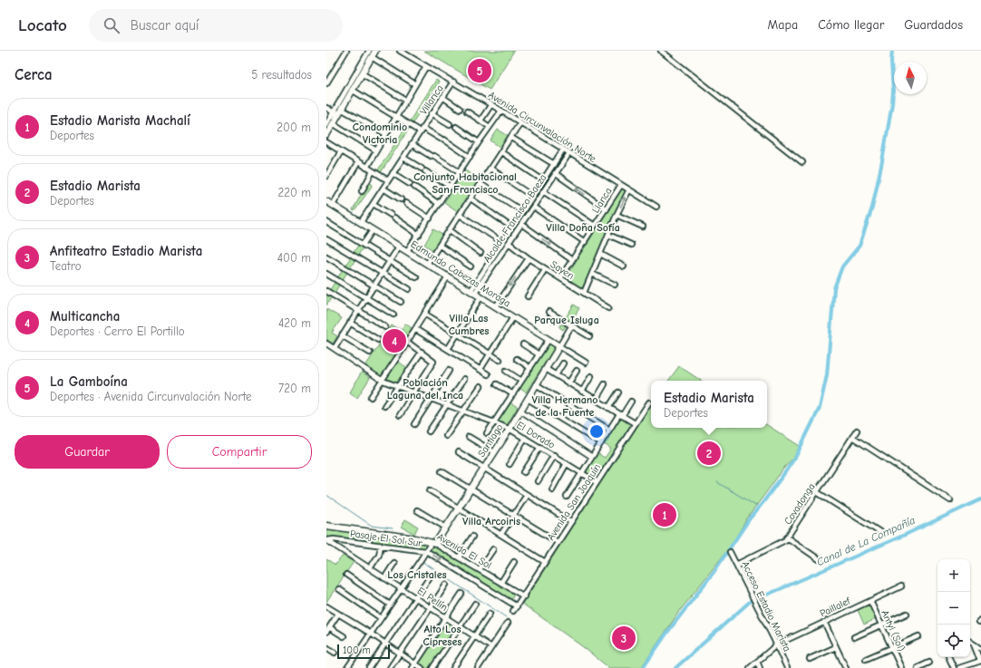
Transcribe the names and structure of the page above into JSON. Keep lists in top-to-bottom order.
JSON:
{
  "streets": {
    "street": [
      "Villarica",
      "Avenida Circunvalación Norte",
      "Llanca",
      "Alcalde Francisco Baeza",
      "Sayen",
      "Edmundo Cabezas Moraga",
      "El Dorado",
      "Santiago",
      "Avenida San Joaquín",
      "Covadonga",
      "Pasaje El Sol Sur",
      "Avenida El Sol",
      "El Pellín",
      "Acceso Estadio Marista",
      "Paillalef",
      "Antyl (Sol)"
    ]
  },
  "crossings": [
    ["Villarica", "Avenida Circunvalación Norte"],
    ["Villarica", "Edmundo Cabezas Moraga"],
    ["Avenida Circunvalación Norte", "Llanca"],
    ["Avenida Circunvalación Norte", "Alcalde Francisco Baeza"],
    ["Llanca", "Sayen"],
    ["Alcalde Francisco Baeza", "Sayen"],
    ["Alcalde Francisco Baeza", "Edmundo Cabezas Moraga"],
    ["Edmundo Cabezas Moraga", "Santiago"],
    ["El Dorado", "Santiago"],
    ["El Dorado", "Avenida San Joaquín"],
    ["Santiago", "Avenida El Sol"],
    ["Avenida San Joaquín", "Pasaje El Sol Sur"],
    ["Avenida San Joaquín", "Avenida El Sol"],
    ["Covadonga", "Acceso Estadio Marista"],
    ["Pasaje El Sol Sur", "El Pellín"],
    ["Acceso Estadio Marista", "Paillalef"],
    ["Paillalef", "Antyl (Sol)"]
  ],
  "one_way": ["Pasaje El Sol Sur"],
  "districts": [
    "Condominio Victoria",
    "Conjunto Habitacional San Francisco",
    "Villa Doña Sofía",
    "Villa Las Cumbres",
    "Parque Isluga",
    "Población Laguna del Inca",
    "Villa Hermano de la Fuente",
    "Villa Arcoiris",
    "Los Cristales",
    "Alto Los Cipreses"
  ],
  "water": ["Canal de La Compañía"],
  "scale_bar": "100 m",
  "north": "top",
  "page": {
    "header": "Locato",
    "search": "Buscar aquí",
    "nav": ["Mapa", "Cómo llegar", "Guardados"],
    "heading": ["Cerca", "5 resultados"],
    "pins": [
      "5",
      "4",
      "2",
      "1",
      "3"
    ],
    "list": [
      {
        "mark": "1",
        "name": "Estadio Marista Machalí",
        "note": "Deportes",
        "value": "200 m"
      },
      {
        "mark": "2",
        "name": "Estadio Marista",
        "note": "Deportes",
        "value": "220 m"
      },
      {
        "mark": "3",
        "name": "Anfiteatro Estadio Marista",
        "note": "Teatro",
        "value": "400 m"
      },
      {
        "mark": "4",
        "name": "Multicancha",
        "note": "Deportes · Cerro El Portillo",
        "value": "420 m"
      },
      {
        "mark": "5",
        "name": "La Gamboína",
        "note": "Deportes · Avenida Circunvalación Norte",
        "value": "720 m"
      }
    ],
    "popup": ["Estadio Marista", "Deportes"],
    "buttons": ["Guardar", "Compartir"],
    "map_buttons": ["+", "−"],
    "scale": "100 m"
  }
}
